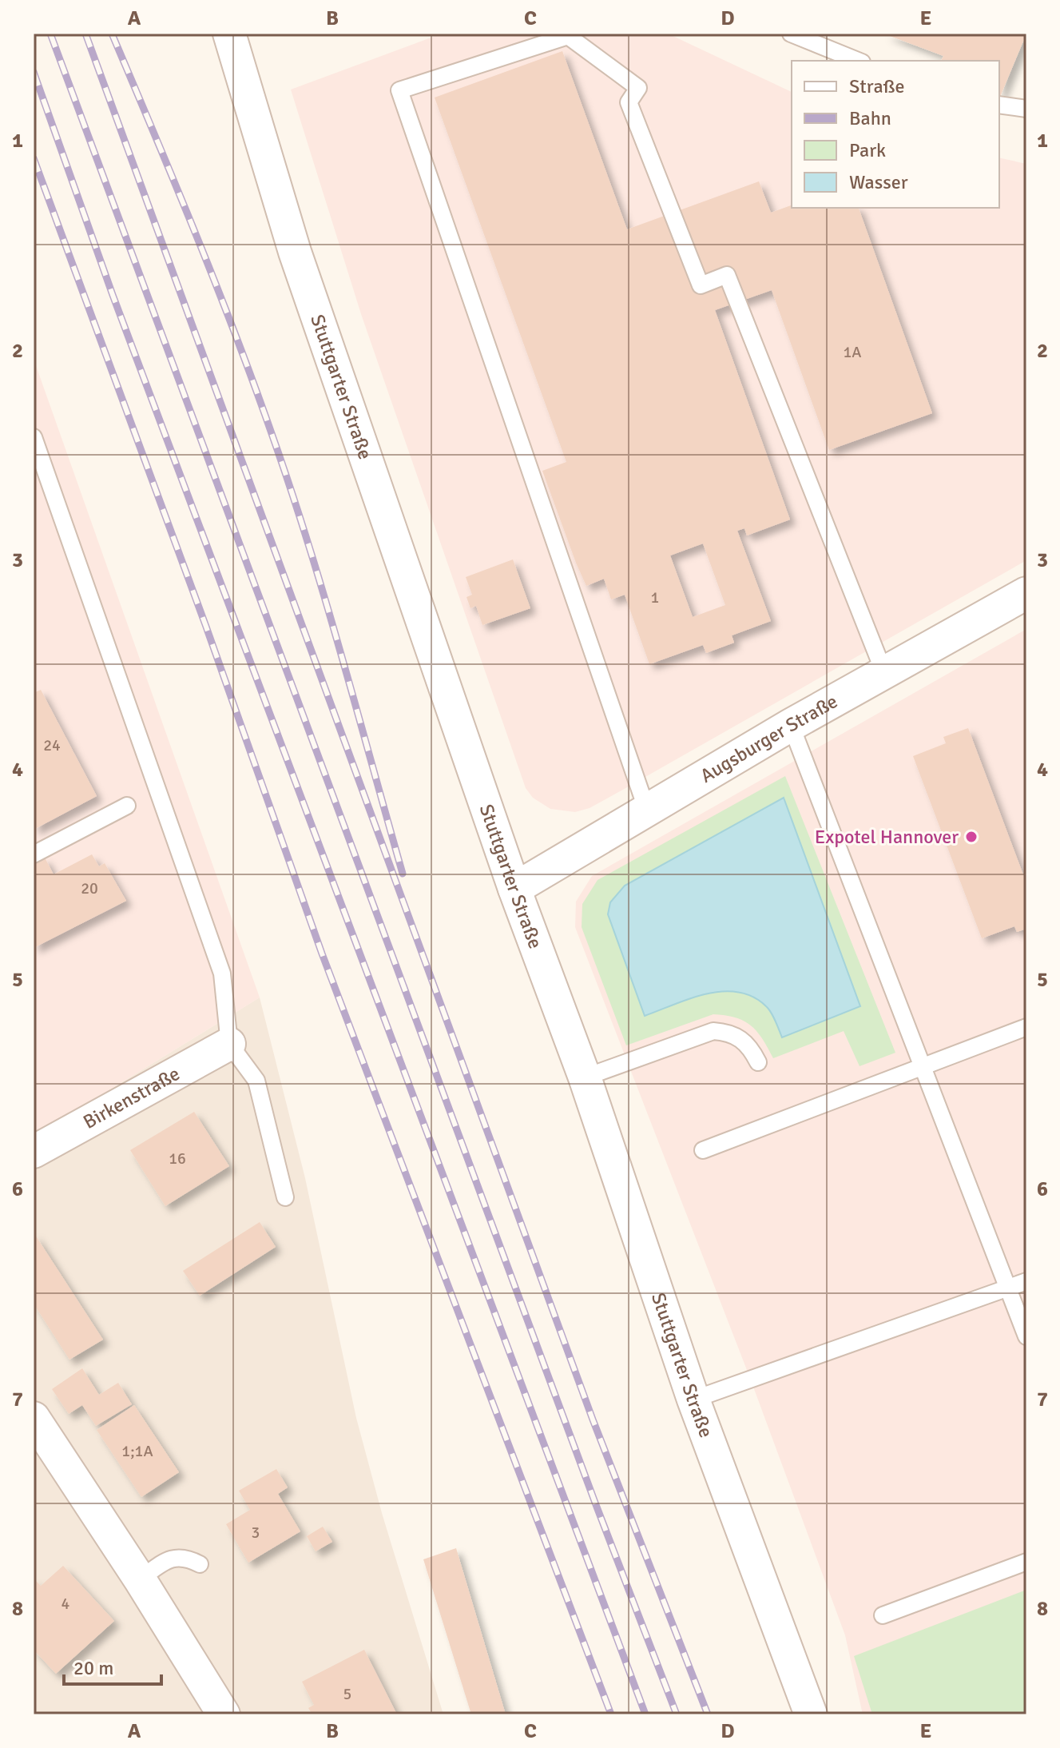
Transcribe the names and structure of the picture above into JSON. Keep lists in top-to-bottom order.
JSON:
{
  "streets": {
    "street": ["Stuttgarter Straße", "Augsburger Straße", "Birkenstraße"]
  },
  "crossings": [
    ["Stuttgarter Straße", "Augsburger Straße"]
  ],
  "places": ["Expotel Hannover"],
  "house_numbers": [
    "1A",
    "1",
    "24",
    "20",
    "16",
    "1;1A",
    "3",
    "4",
    "5"
  ],
  "legend": [
    "Straße",
    "Bahn",
    "Park",
    "Wasser"
  ],
  "scale_bar": "20 m",
  "grid": {
    "columns": [
      "A",
      "B",
      "C",
      "D",
      "E"
    ],
    "rows": [
      "1",
      "2",
      "3",
      "4",
      "5",
      "6",
      "7",
      "8"
    ]
  }
}
